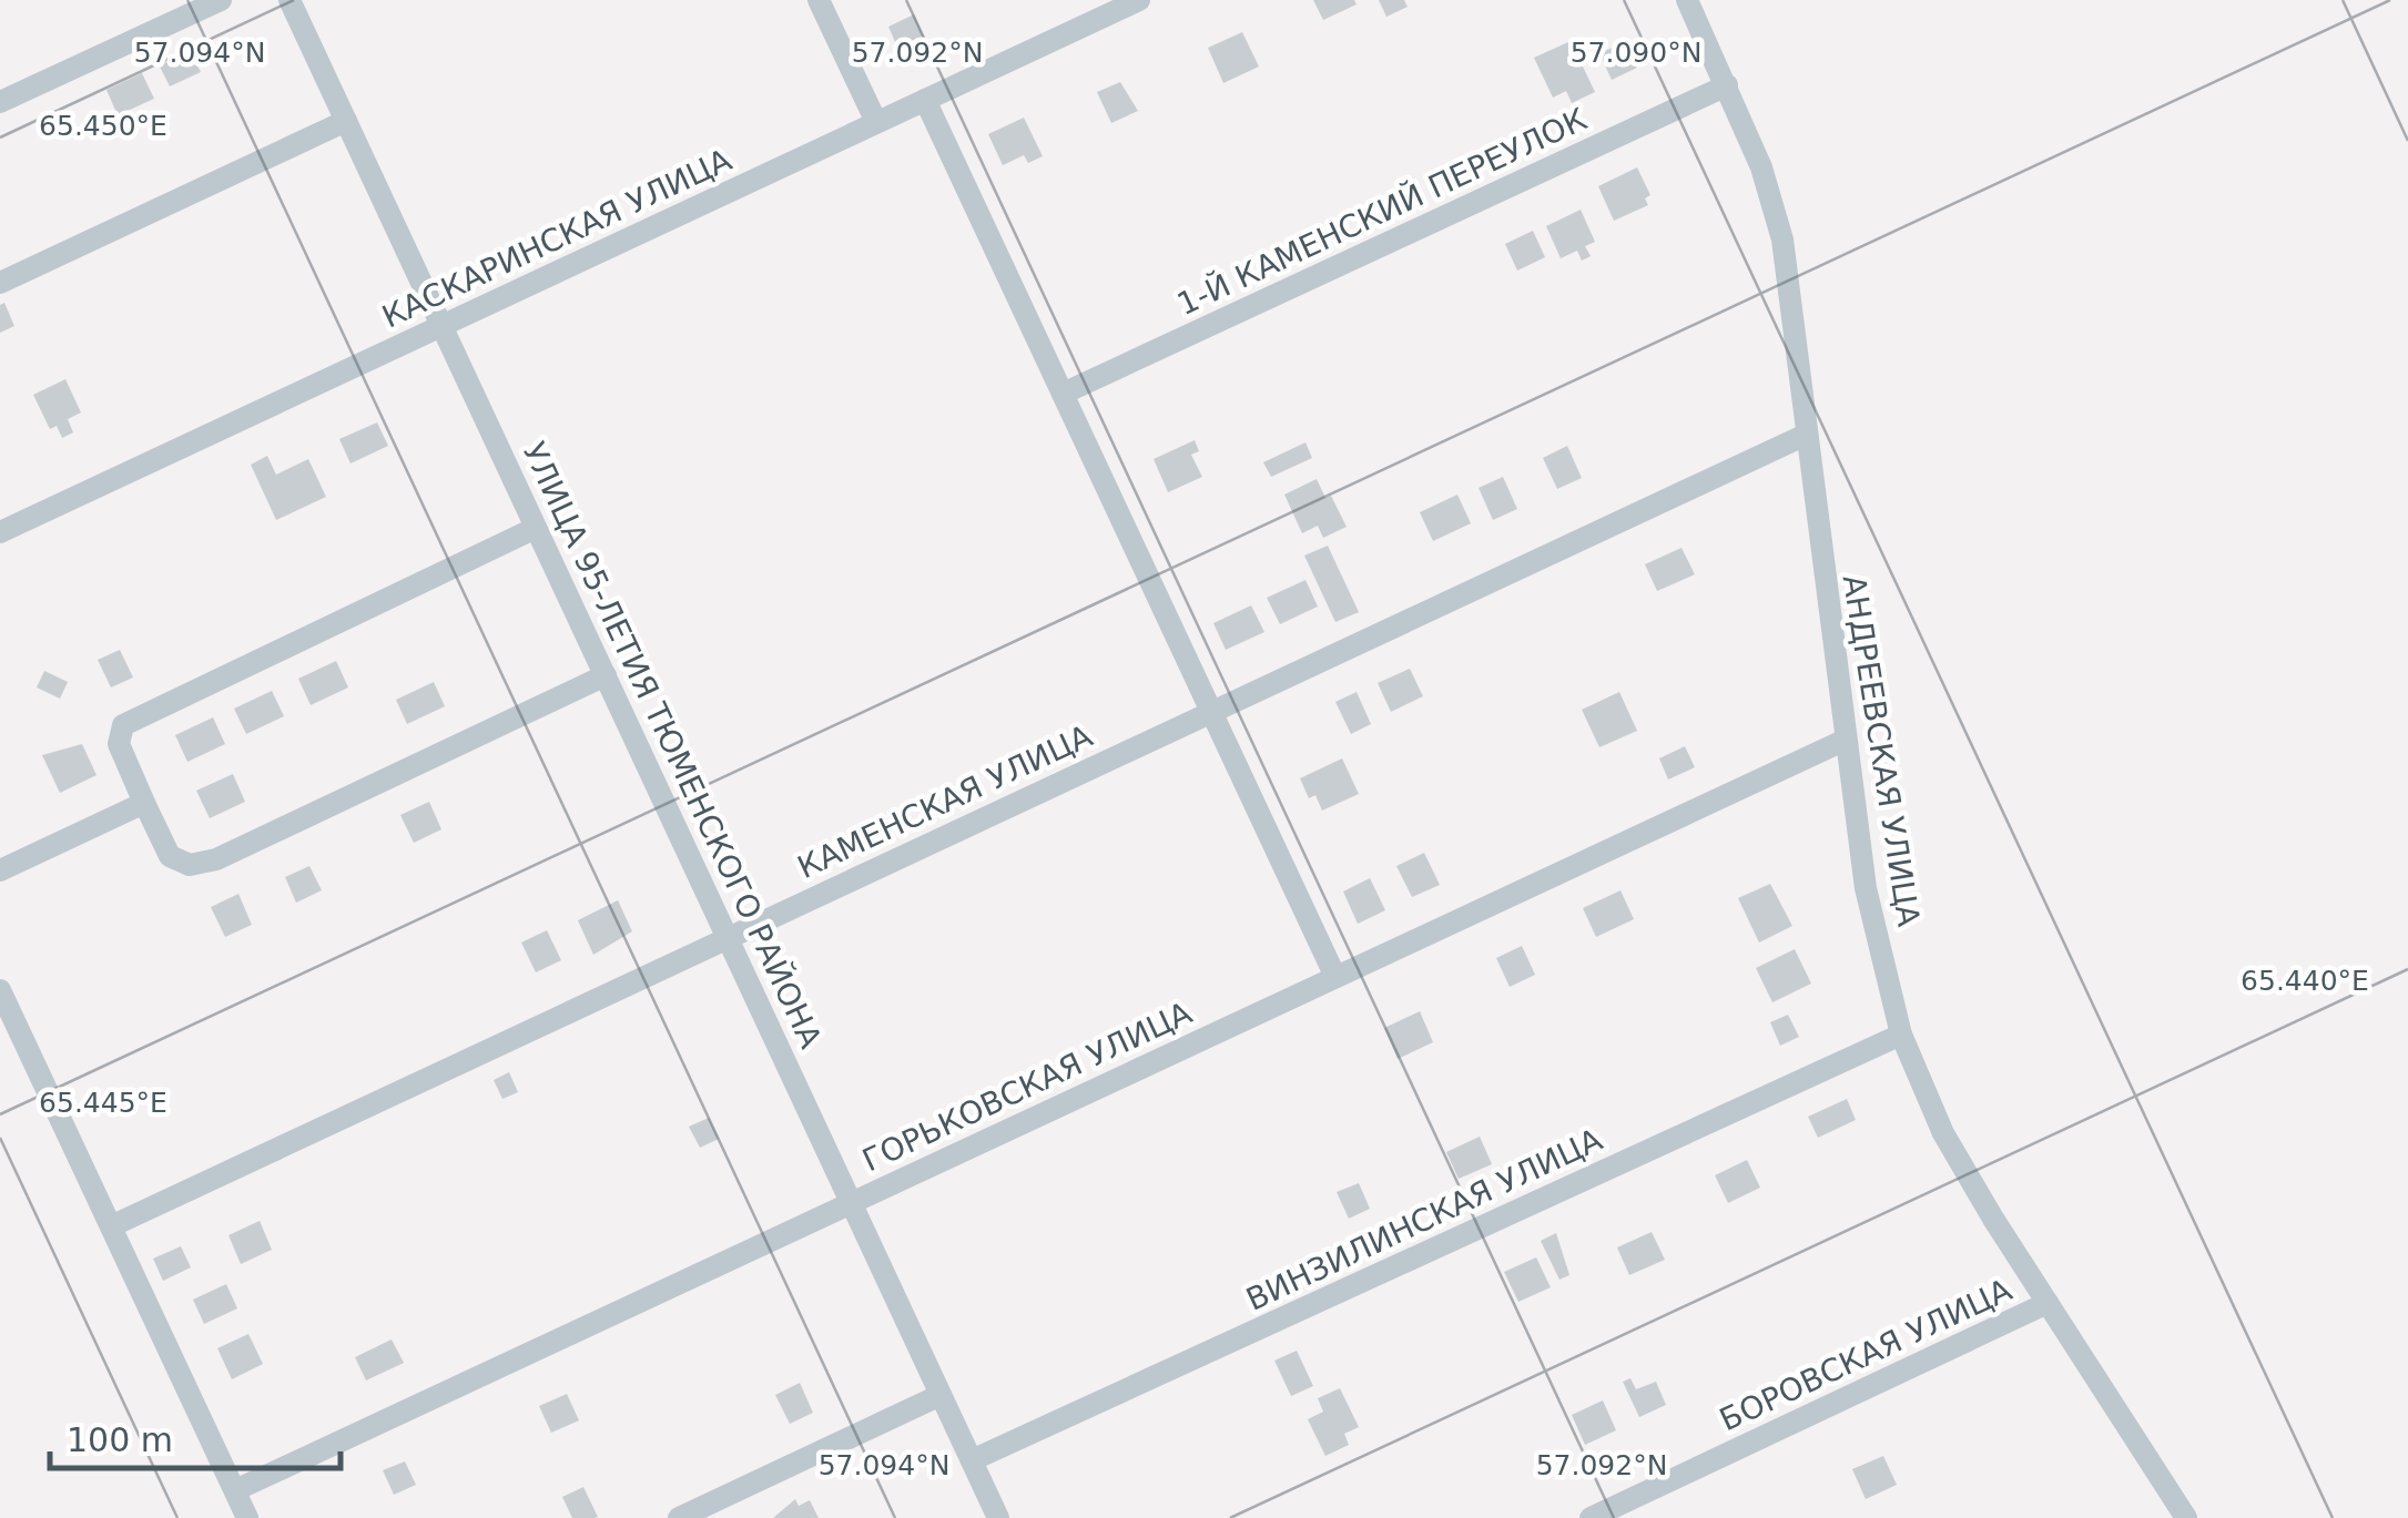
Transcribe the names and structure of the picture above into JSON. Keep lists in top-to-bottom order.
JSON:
{
  "streets": {
    "street": [
      "1-Й КАМЕНСКИЙ ПЕРЕУЛОК",
      "КАСКАРИНСКАЯ УЛИЦА",
      "УЛИЦА 95-ЛЕТИЯ ТЮМЕНСКОГО РАЙОНА",
      "АНДРЕЕВСКАЯ УЛИЦА",
      "КАМЕНСКАЯ УЛИЦА",
      "ГОРЬКОВСКАЯ УЛИЦА",
      "ВИНЗИЛИНСКАЯ УЛИЦА",
      "БОРОВСКАЯ УЛИЦА"
    ]
  },
  "crossings": [
    ["1-Й КАМЕНСКИЙ ПЕРЕУЛОК", "АНДРЕЕВСКАЯ УЛИЦА"],
    ["КАСКАРИНСКАЯ УЛИЦА", "УЛИЦА 95-ЛЕТИЯ ТЮМЕНСКОГО РАЙОНА"],
    ["УЛИЦА 95-ЛЕТИЯ ТЮМЕНСКОГО РАЙОНА", "КАМЕНСКАЯ УЛИЦА"],
    ["УЛИЦА 95-ЛЕТИЯ ТЮМЕНСКОГО РАЙОНА", "ГОРЬКОВСКАЯ УЛИЦА"],
    ["УЛИЦА 95-ЛЕТИЯ ТЮМЕНСКОГО РАЙОНА", "ВИНЗИЛИНСКАЯ УЛИЦА"],
    ["АНДРЕЕВСКАЯ УЛИЦА", "КАМЕНСКАЯ УЛИЦА"],
    ["АНДРЕЕВСКАЯ УЛИЦА", "ГОРЬКОВСКАЯ УЛИЦА"],
    ["АНДРЕЕВСКАЯ УЛИЦА", "ВИНЗИЛИНСКАЯ УЛИЦА"],
    ["АНДРЕЕВСКАЯ УЛИЦА", "БОРОВСКАЯ УЛИЦА"]
  ],
  "scale_bar": "100 m",
  "coordinates": [
    "57.094°N",
    "57.090°N",
    "57.092°N",
    "65.450°E",
    "65.440°E",
    "65.445°E"
  ]
}
